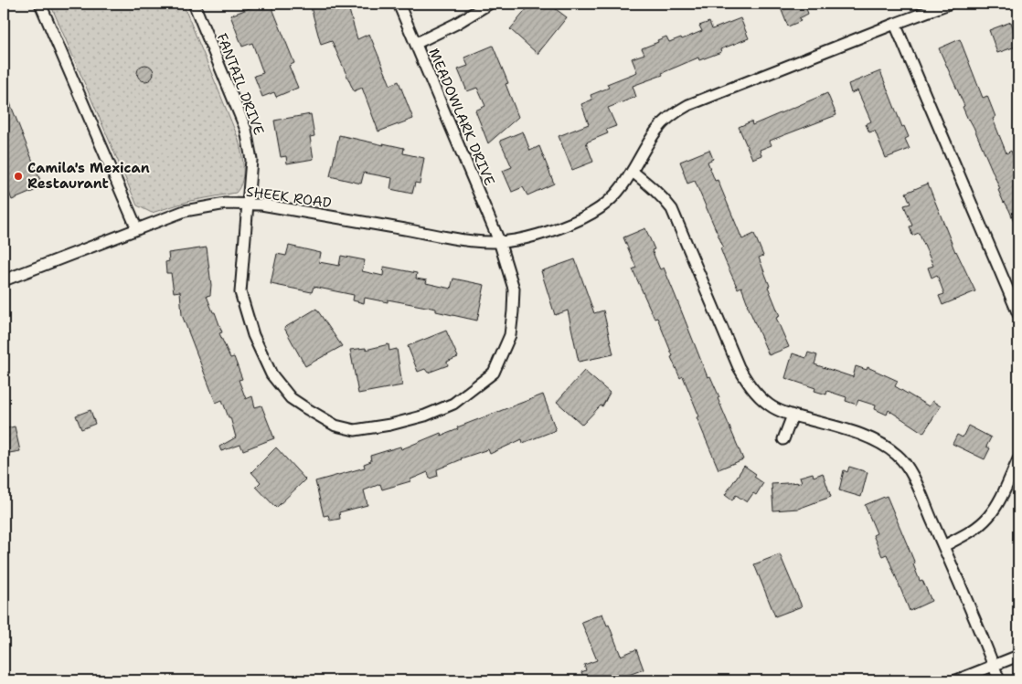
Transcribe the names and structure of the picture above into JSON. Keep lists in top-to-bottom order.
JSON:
{
  "streets": {
    "street": ["FANTAIL DRIVE", "MEADOWLARK DRIVE", "SHEEK ROAD"]
  },
  "crossings": [
    ["FANTAIL DRIVE", "MEADOWLARK DRIVE"],
    ["FANTAIL DRIVE", "SHEEK ROAD"],
    ["MEADOWLARK DRIVE", "SHEEK ROAD"]
  ],
  "places": ["Camila's Mexican Restaurant"]
}
